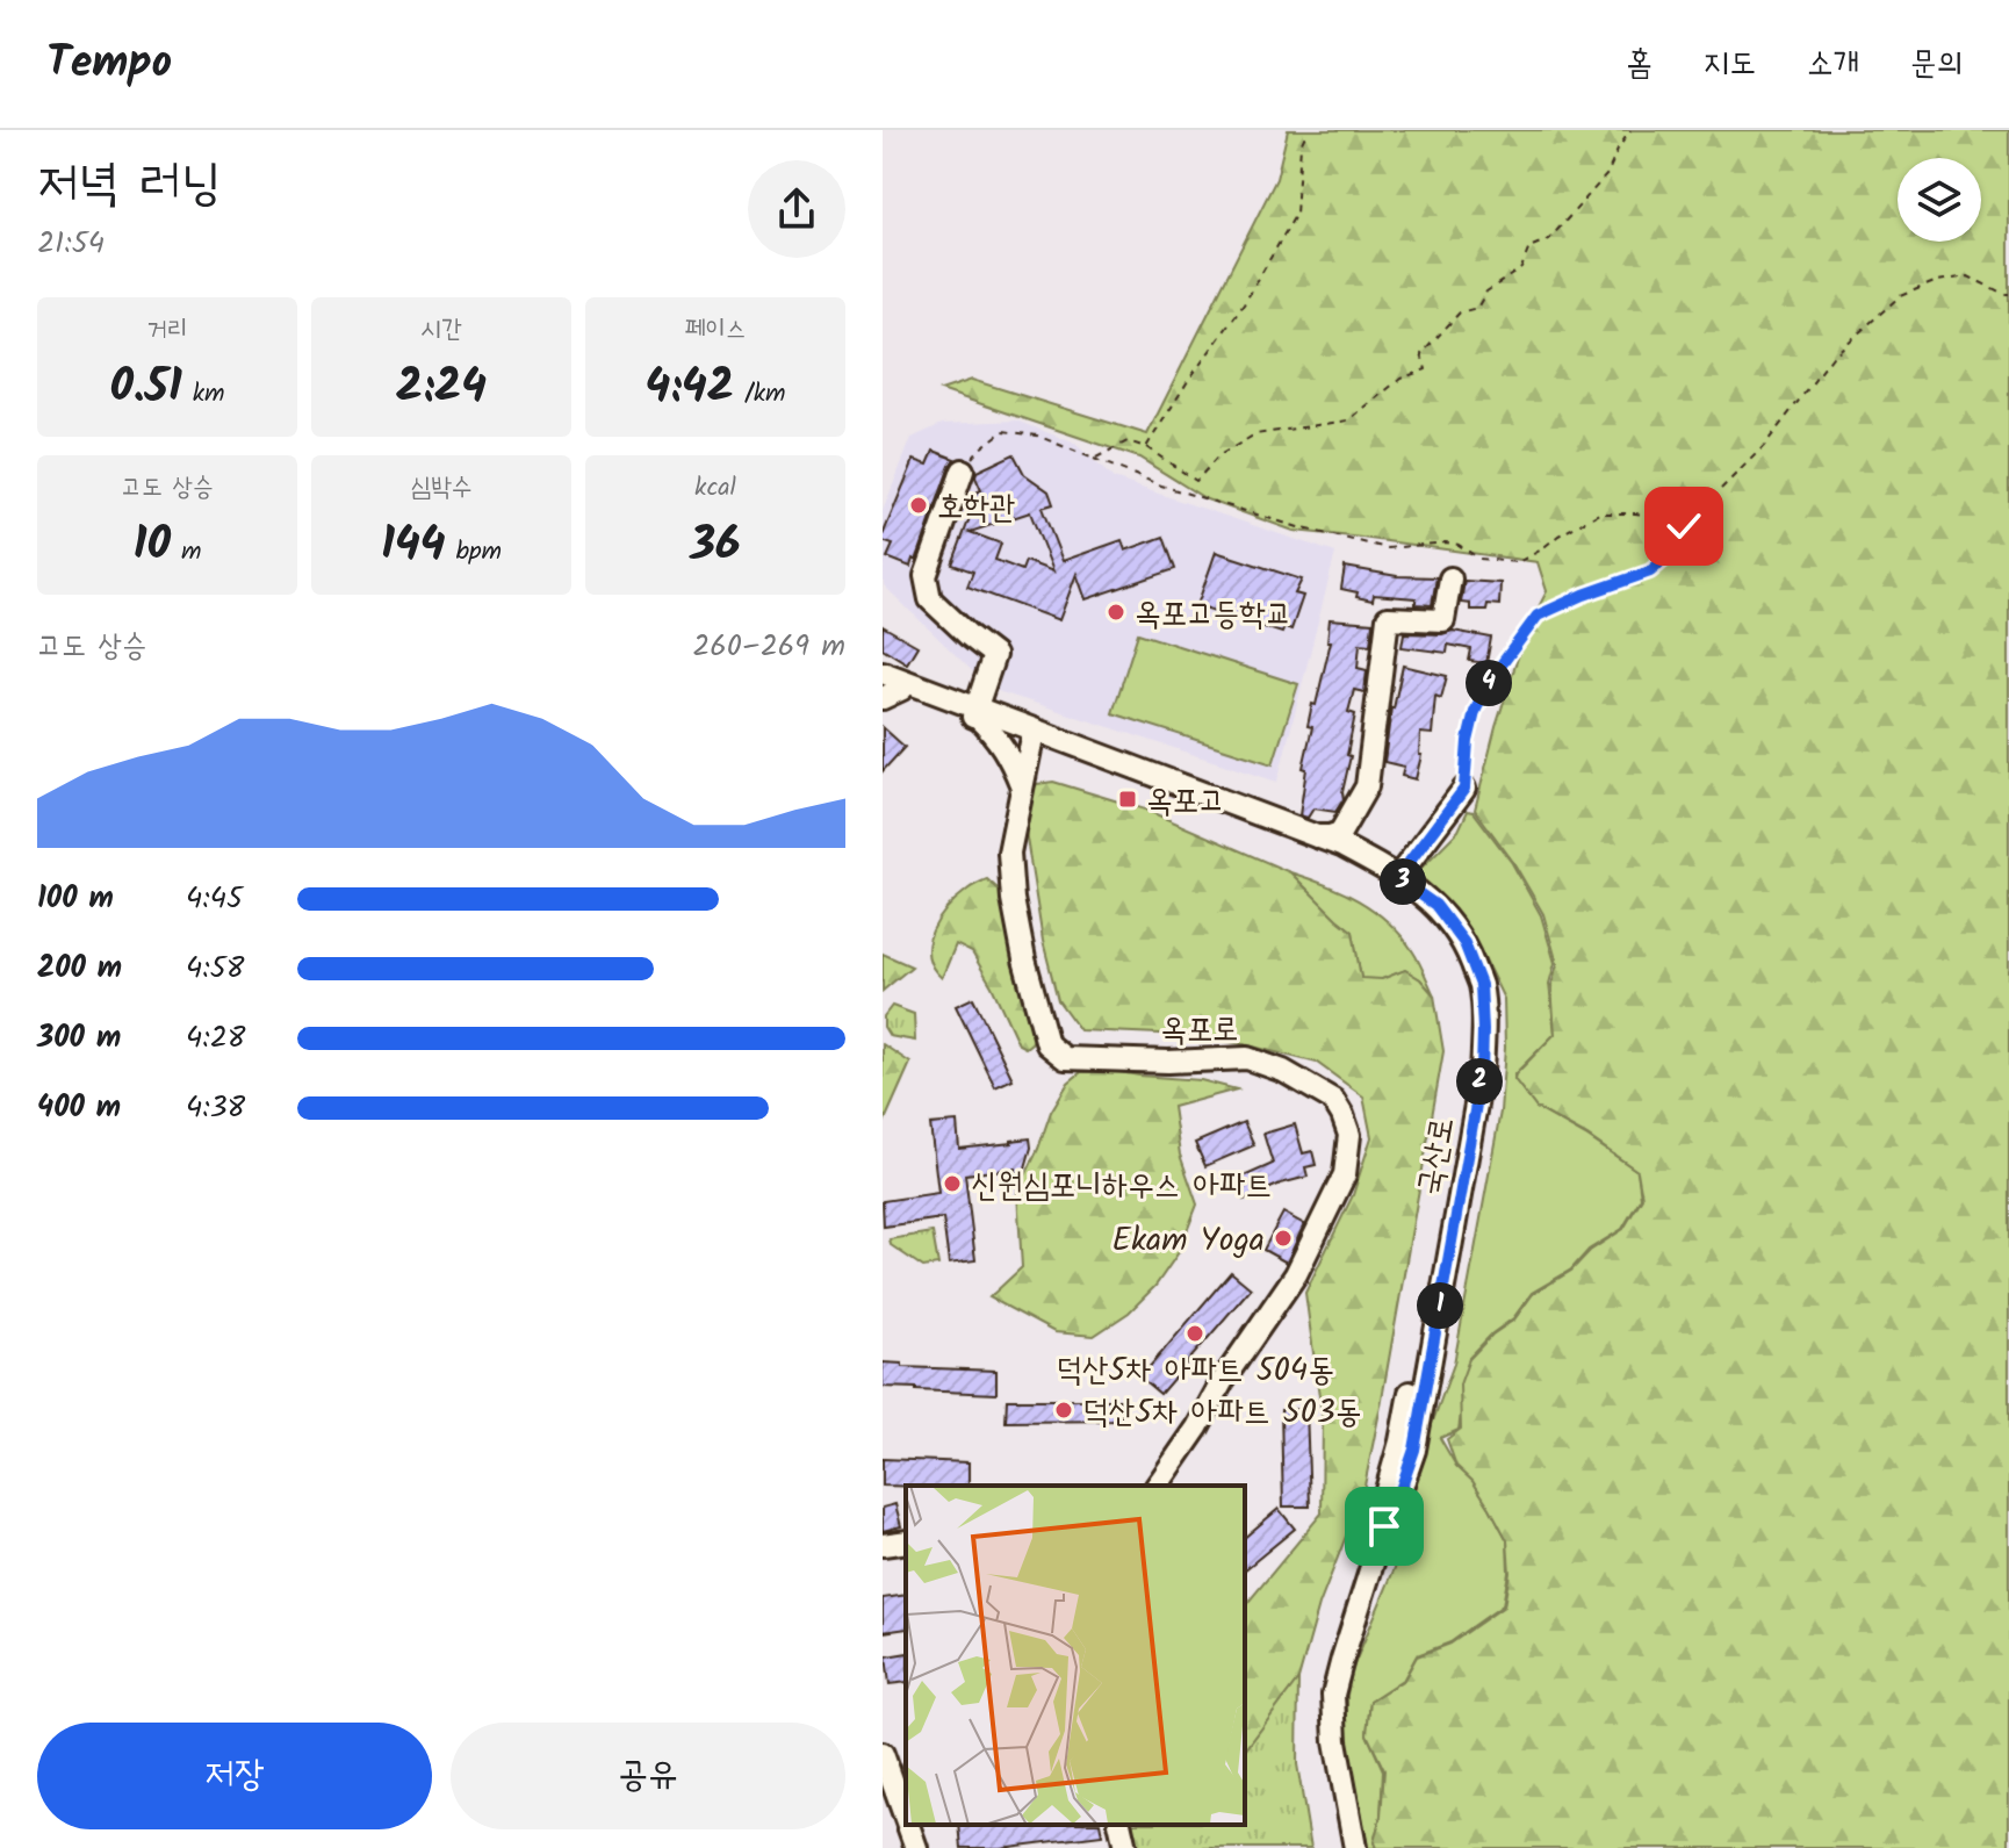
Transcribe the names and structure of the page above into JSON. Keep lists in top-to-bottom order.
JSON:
{
  "streets": {
    "street": ["옥포로", "국산로"]
  },
  "crossings": [
    ["옥포로", "국산로"]
  ],
  "places": {
    "other": [
      "호학관",
      "옥포고등학교",
      "신원심포니하우스 아파트",
      "Ekam Yoga",
      "덕산5차 아파트 504동",
      "덕산5차 아파트 503동"
    ],
    "transit": ["옥포고"]
  },
  "page": {
    "header": "Tempo",
    "nav": [
      "홈",
      "지도",
      "소개",
      "문의"
    ],
    "heading": ["저녁 러닝", "21:54"],
    "stats": [
      ["거리", "0.51 km"],
      ["시간", "2:24"],
      ["페이스", "4:42 /km"],
      ["고도 상승", "10 m"],
      ["심박수", "144 bpm"],
      ["kcal", "36"]
    ],
    "chart": ["고도 상승", "260–269 m"],
    "pins": [
      "4",
      "3",
      "2",
      "1"
    ],
    "list": [
      {
        "name": "100 m",
        "note": "4:45"
      },
      {
        "name": "200 m",
        "note": "4:58"
      },
      {
        "name": "300 m",
        "note": "4:28"
      },
      {
        "name": "400 m",
        "note": "4:38"
      }
    ],
    "buttons": ["저장", "공유"]
  }
}
